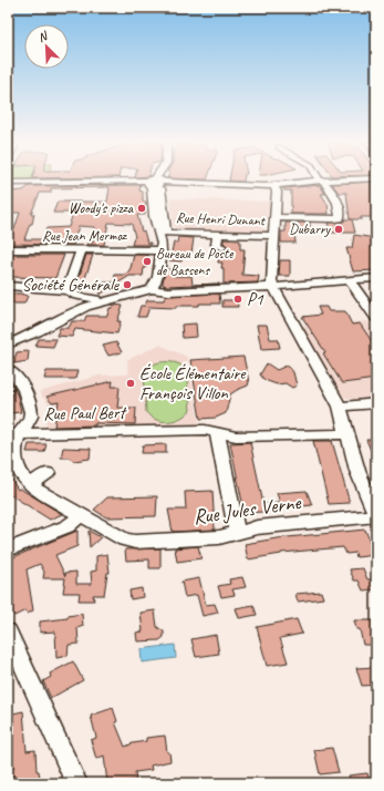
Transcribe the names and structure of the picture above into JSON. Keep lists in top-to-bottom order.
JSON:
{
  "streets": {
    "street": [
      "Rue Henri Dunant",
      "Rue Jean Mermoz",
      "Rue Paul Bert",
      "Rue Jules Verne"
    ]
  },
  "places": [
    "Woody's pizza",
    "Dubarry",
    "Bureau de Poste de Bassens",
    "Société Générale",
    "P1",
    "École Élémentaire François Villon"
  ],
  "north": "top left"
}
